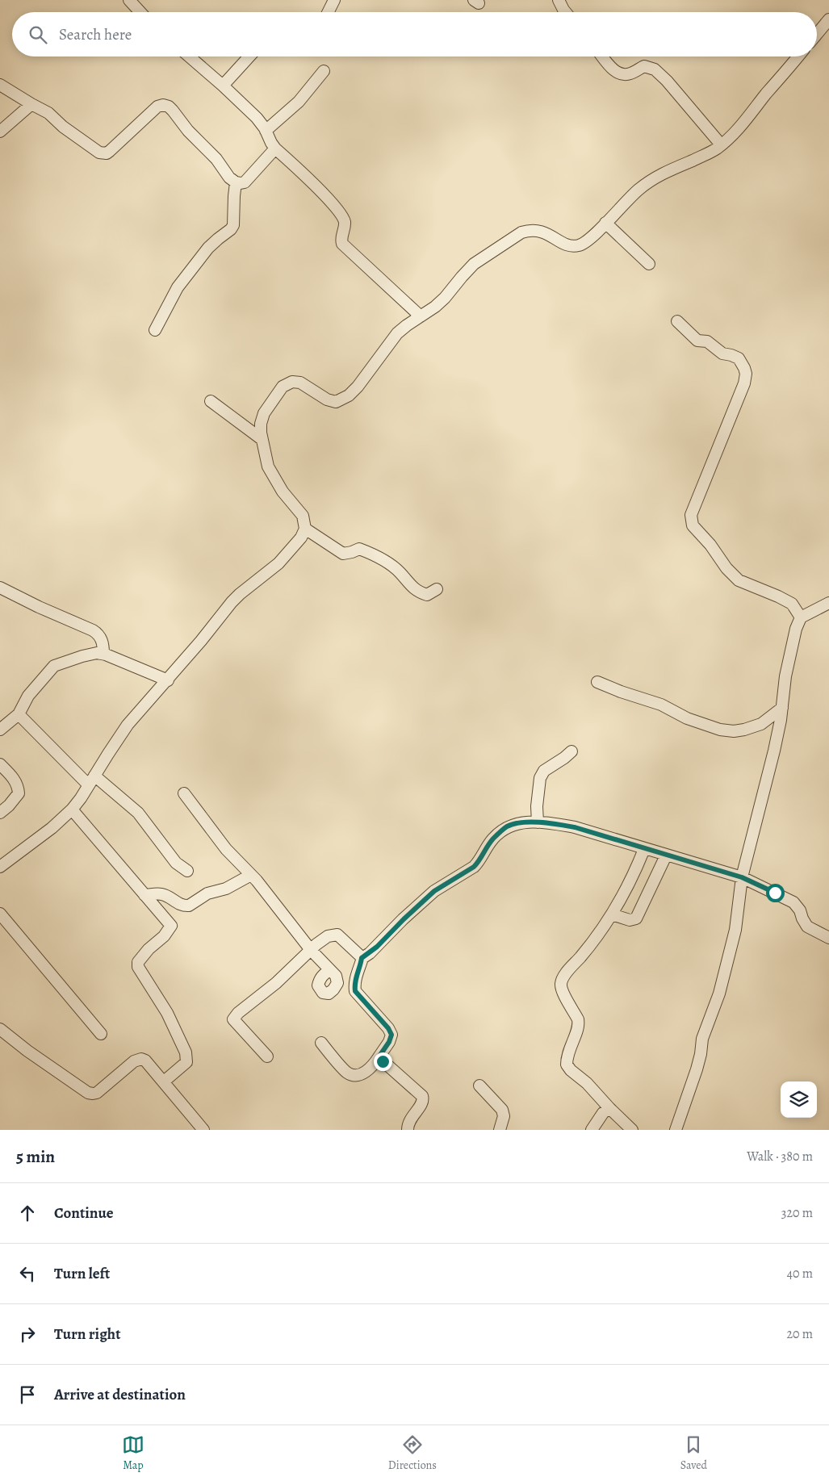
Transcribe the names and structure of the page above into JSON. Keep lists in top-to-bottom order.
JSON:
{
  "page": {
    "search": "Search here",
    "heading": ["5 min", "Walk · 380 m"],
    "list": [
      ["Continue", "320 m"],
      ["Turn left", "40 m"],
      ["Turn right", "20 m"],
      "Arrive at destination"
    ],
    "nav": ["Map", "Directions", "Saved"]
  }
}
